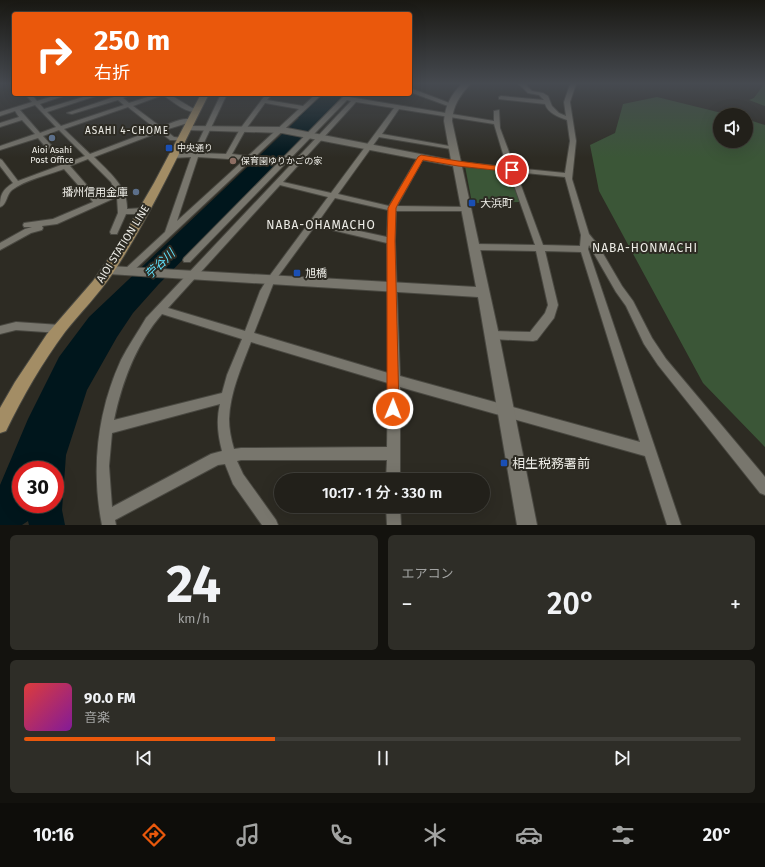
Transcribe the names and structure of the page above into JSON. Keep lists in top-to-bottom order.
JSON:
{
  "streets": {
    "main road": ["AIOI STATION LINE"]
  },
  "districts": ["ASAHI 4-CHOME", "NABA-OHAMACHO", "NABA-HONMACHI"],
  "water": ["苧谷川"],
  "places": {
    "other": ["Aioi Asahi Post Office", "保育園ゆりかごの家", "播州信用金庫"],
    "transit": [
      "中央通り",
      "大浜町",
      "旭橋",
      "相生税務署前"
    ]
  },
  "page": {
    "turn": ["250 m", "右折"],
    "limit": "30",
    "trip": "10:17 · 1 分 · 330 m",
    "tile": [
      ["24", "km/h"],
      "エアコン"
    ],
    "heat": ["−", "20°", "+"],
    "song": ["90.0 FM", "音楽"],
    "tabs": ["10:16", "20°"]
  }
}
